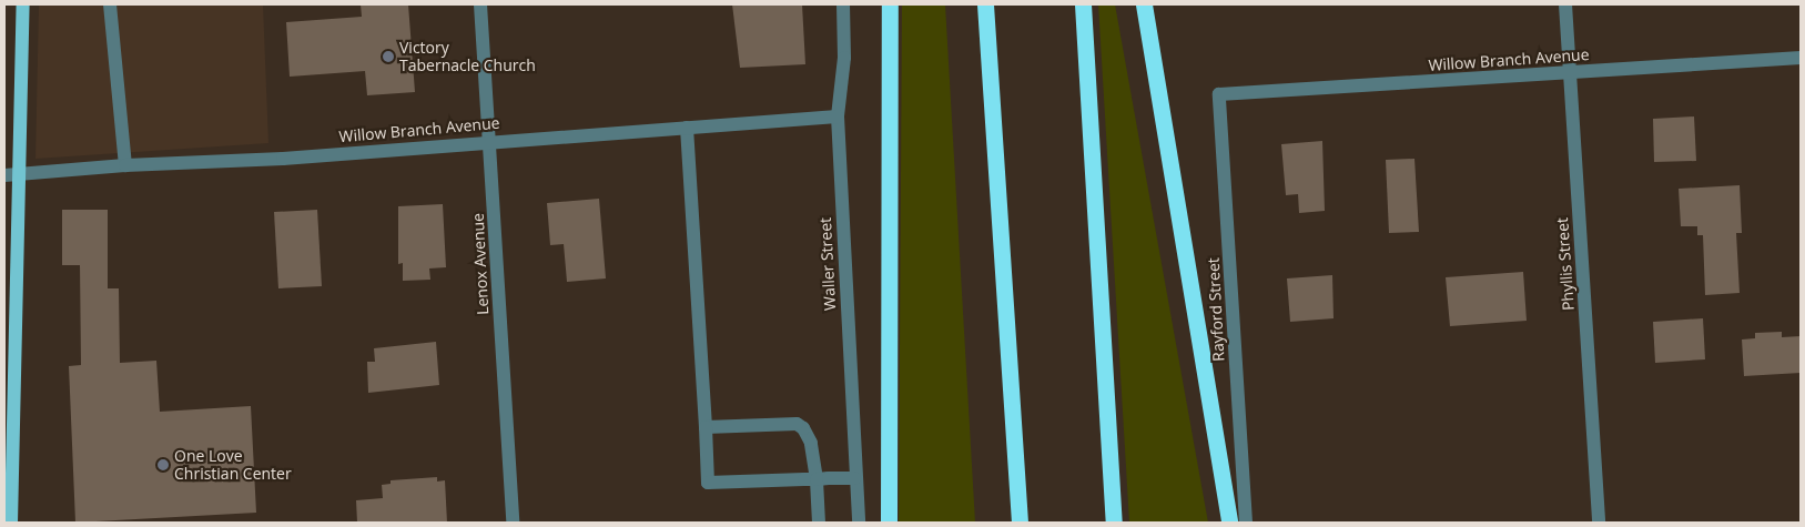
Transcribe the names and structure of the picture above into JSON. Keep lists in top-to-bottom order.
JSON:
{
  "streets": {
    "street": [
      "Willow Branch Avenue",
      "Lenox Avenue",
      "Waller Street",
      "Phyllis Street",
      "Rayford Street"
    ]
  },
  "crossings": [
    ["Willow Branch Avenue", "Lenox Avenue"],
    ["Willow Branch Avenue", "Waller Street"],
    ["Willow Branch Avenue", "Phyllis Street"],
    ["Willow Branch Avenue", "Rayford Street"]
  ],
  "places": ["Victory Tabernacle Church", "One Love Christian Center"]
}
